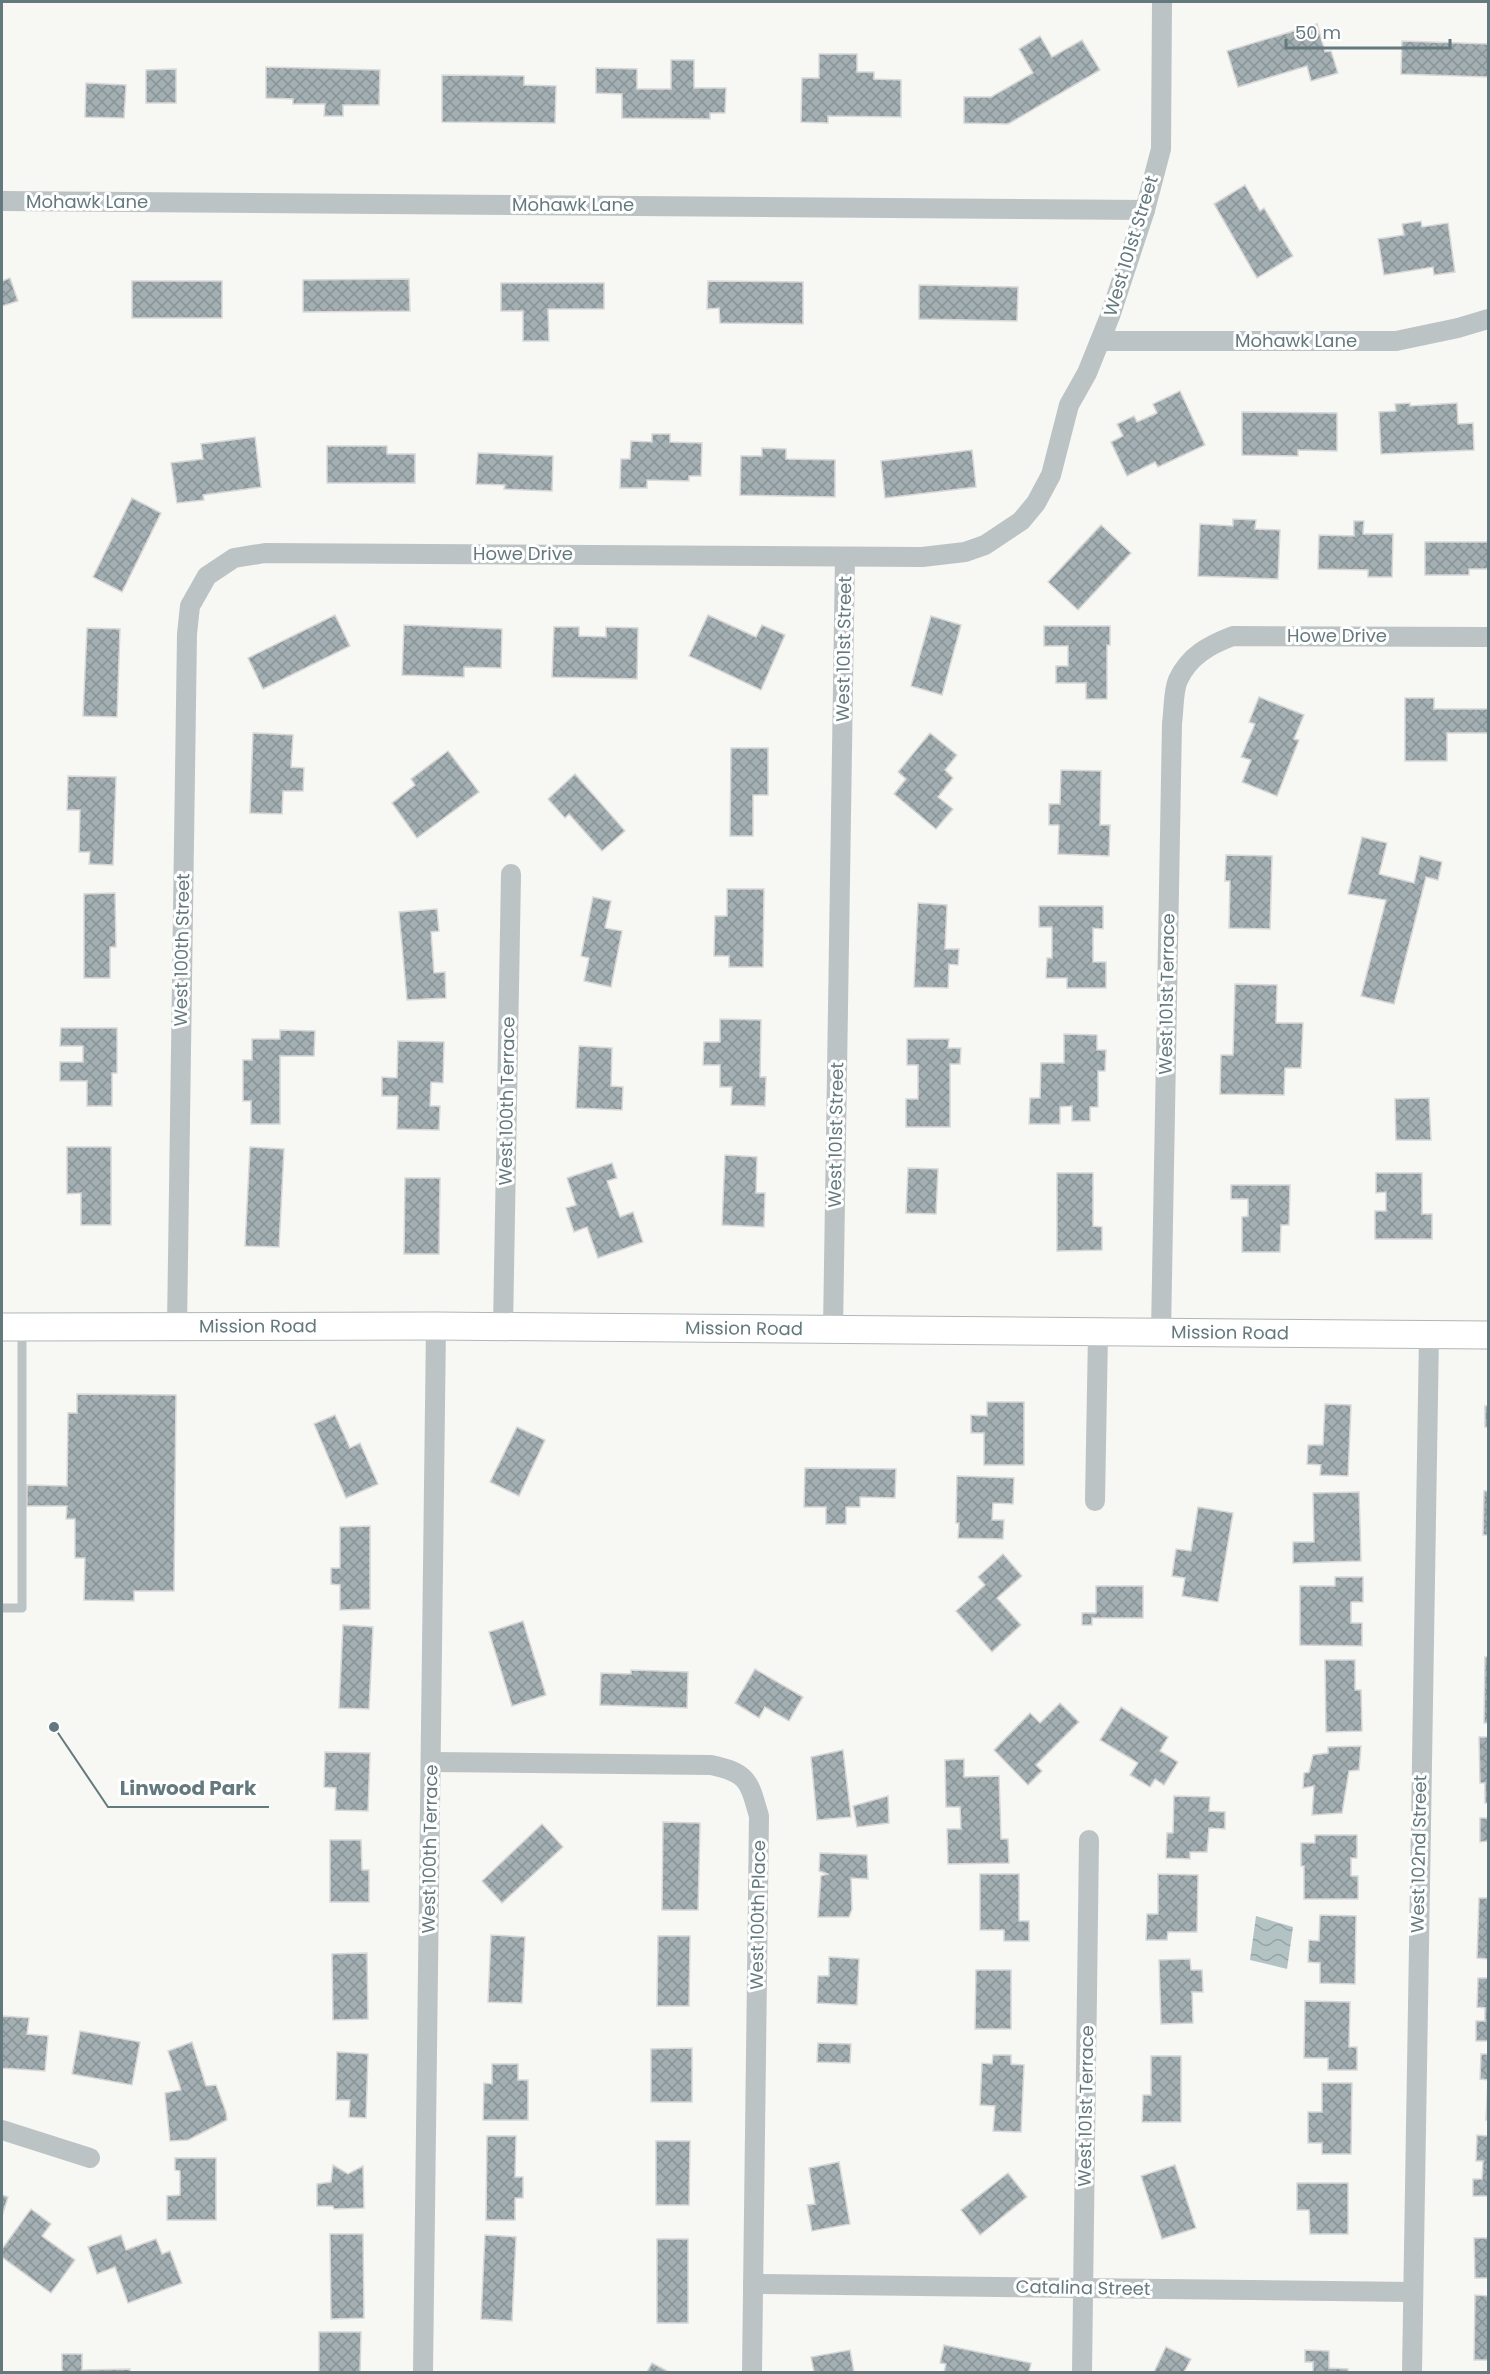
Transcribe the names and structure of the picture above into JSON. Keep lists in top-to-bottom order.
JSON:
{
  "streets": {
    "main road": ["Mission Road"],
    "street": [
      "Mohawk Lane",
      "West 101st Street",
      "Howe Drive",
      "West 100th Street",
      "West 101st Terrace",
      "West 100th Terrace",
      "West 102nd Street",
      "West 100th Place",
      "Catalina Street"
    ]
  },
  "crossings": [
    ["Mohawk Lane", "West 101st Street"],
    ["West 101st Street", "Howe Drive"],
    ["West 101st Street", "Mission Road"],
    ["Howe Drive", "West 100th Street"],
    ["Howe Drive", "West 101st Terrace"],
    ["West 100th Street", "Mission Road"],
    ["West 101st Terrace", "Mission Road"],
    ["West 101st Terrace", "Catalina Street"],
    ["West 100th Terrace", "Mission Road"],
    ["West 100th Terrace", "West 100th Place"],
    ["Mission Road", "West 102nd Street"],
    ["West 102nd Street", "Catalina Street"],
    ["West 100th Place", "Catalina Street"]
  ],
  "places": ["Linwood Park"],
  "scale_bar": "50 m"
}
